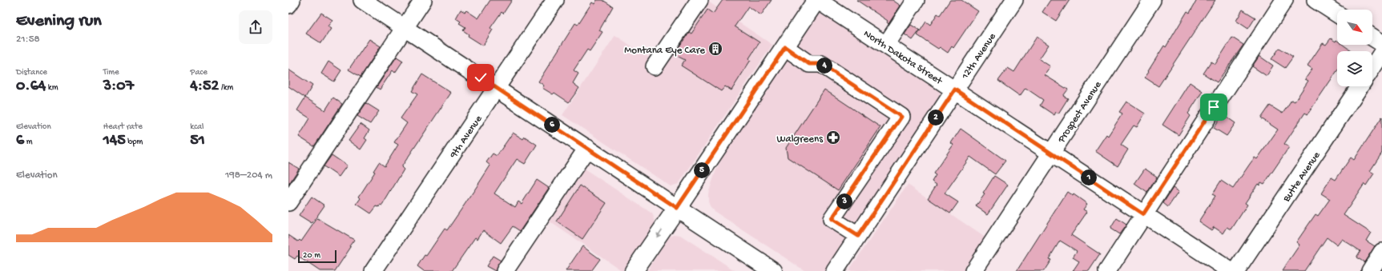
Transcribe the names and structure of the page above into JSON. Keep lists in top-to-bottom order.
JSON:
{
  "streets": {
    "street": [
      "12th Avenue",
      "North Dakota Street",
      "Prospect Avenue",
      "9th Avenue",
      "Butte Avenue"
    ]
  },
  "crossings": [
    ["12th Avenue", "North Dakota Street"],
    ["North Dakota Street", "Prospect Avenue"]
  ],
  "places": {
    "building": ["Montana Eye Care"],
    "pharmacy": ["Walgreens"]
  },
  "scale_bar": "20 m",
  "north": "bottom right",
  "page": {
    "heading": ["Evening run", "21:58"],
    "stats": [
      ["Distance", "0.64 km"],
      ["Time", "3:07"],
      ["Pace", "4:52 /km"],
      ["Elevation", "6 m"],
      ["Heart rate", "145 bpm"],
      ["kcal", "51"]
    ],
    "pins": [
      "4",
      "2",
      "6",
      "5",
      "1",
      "3"
    ],
    "chart": ["Elevation", "198–204 m"],
    "scale": "20 m"
  }
}
